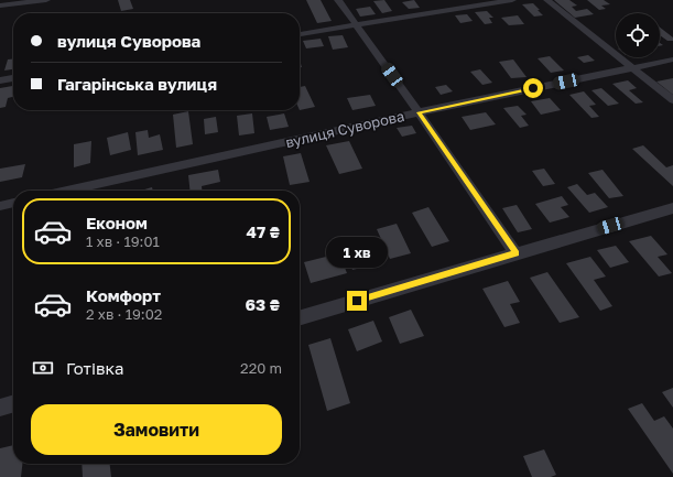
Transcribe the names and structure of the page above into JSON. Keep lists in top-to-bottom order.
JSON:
{
  "streets": {
    "street": ["вулиця Суворова"]
  },
  "page": {
    "banner": ["вулиця Суворова", "Гагарінська вулиця"],
    "list": [
      {
        "name": "Економ",
        "note": "1 хв · 19:01",
        "value": "47 ₴"
      },
      {
        "name": "Комфорт",
        "note": "2 хв · 19:02",
        "value": "63 ₴"
      }
    ],
    "bubble": "1 хв",
    "pay": ["Готівка", "220 m"],
    "buttons": "Замовити"
  }
}
